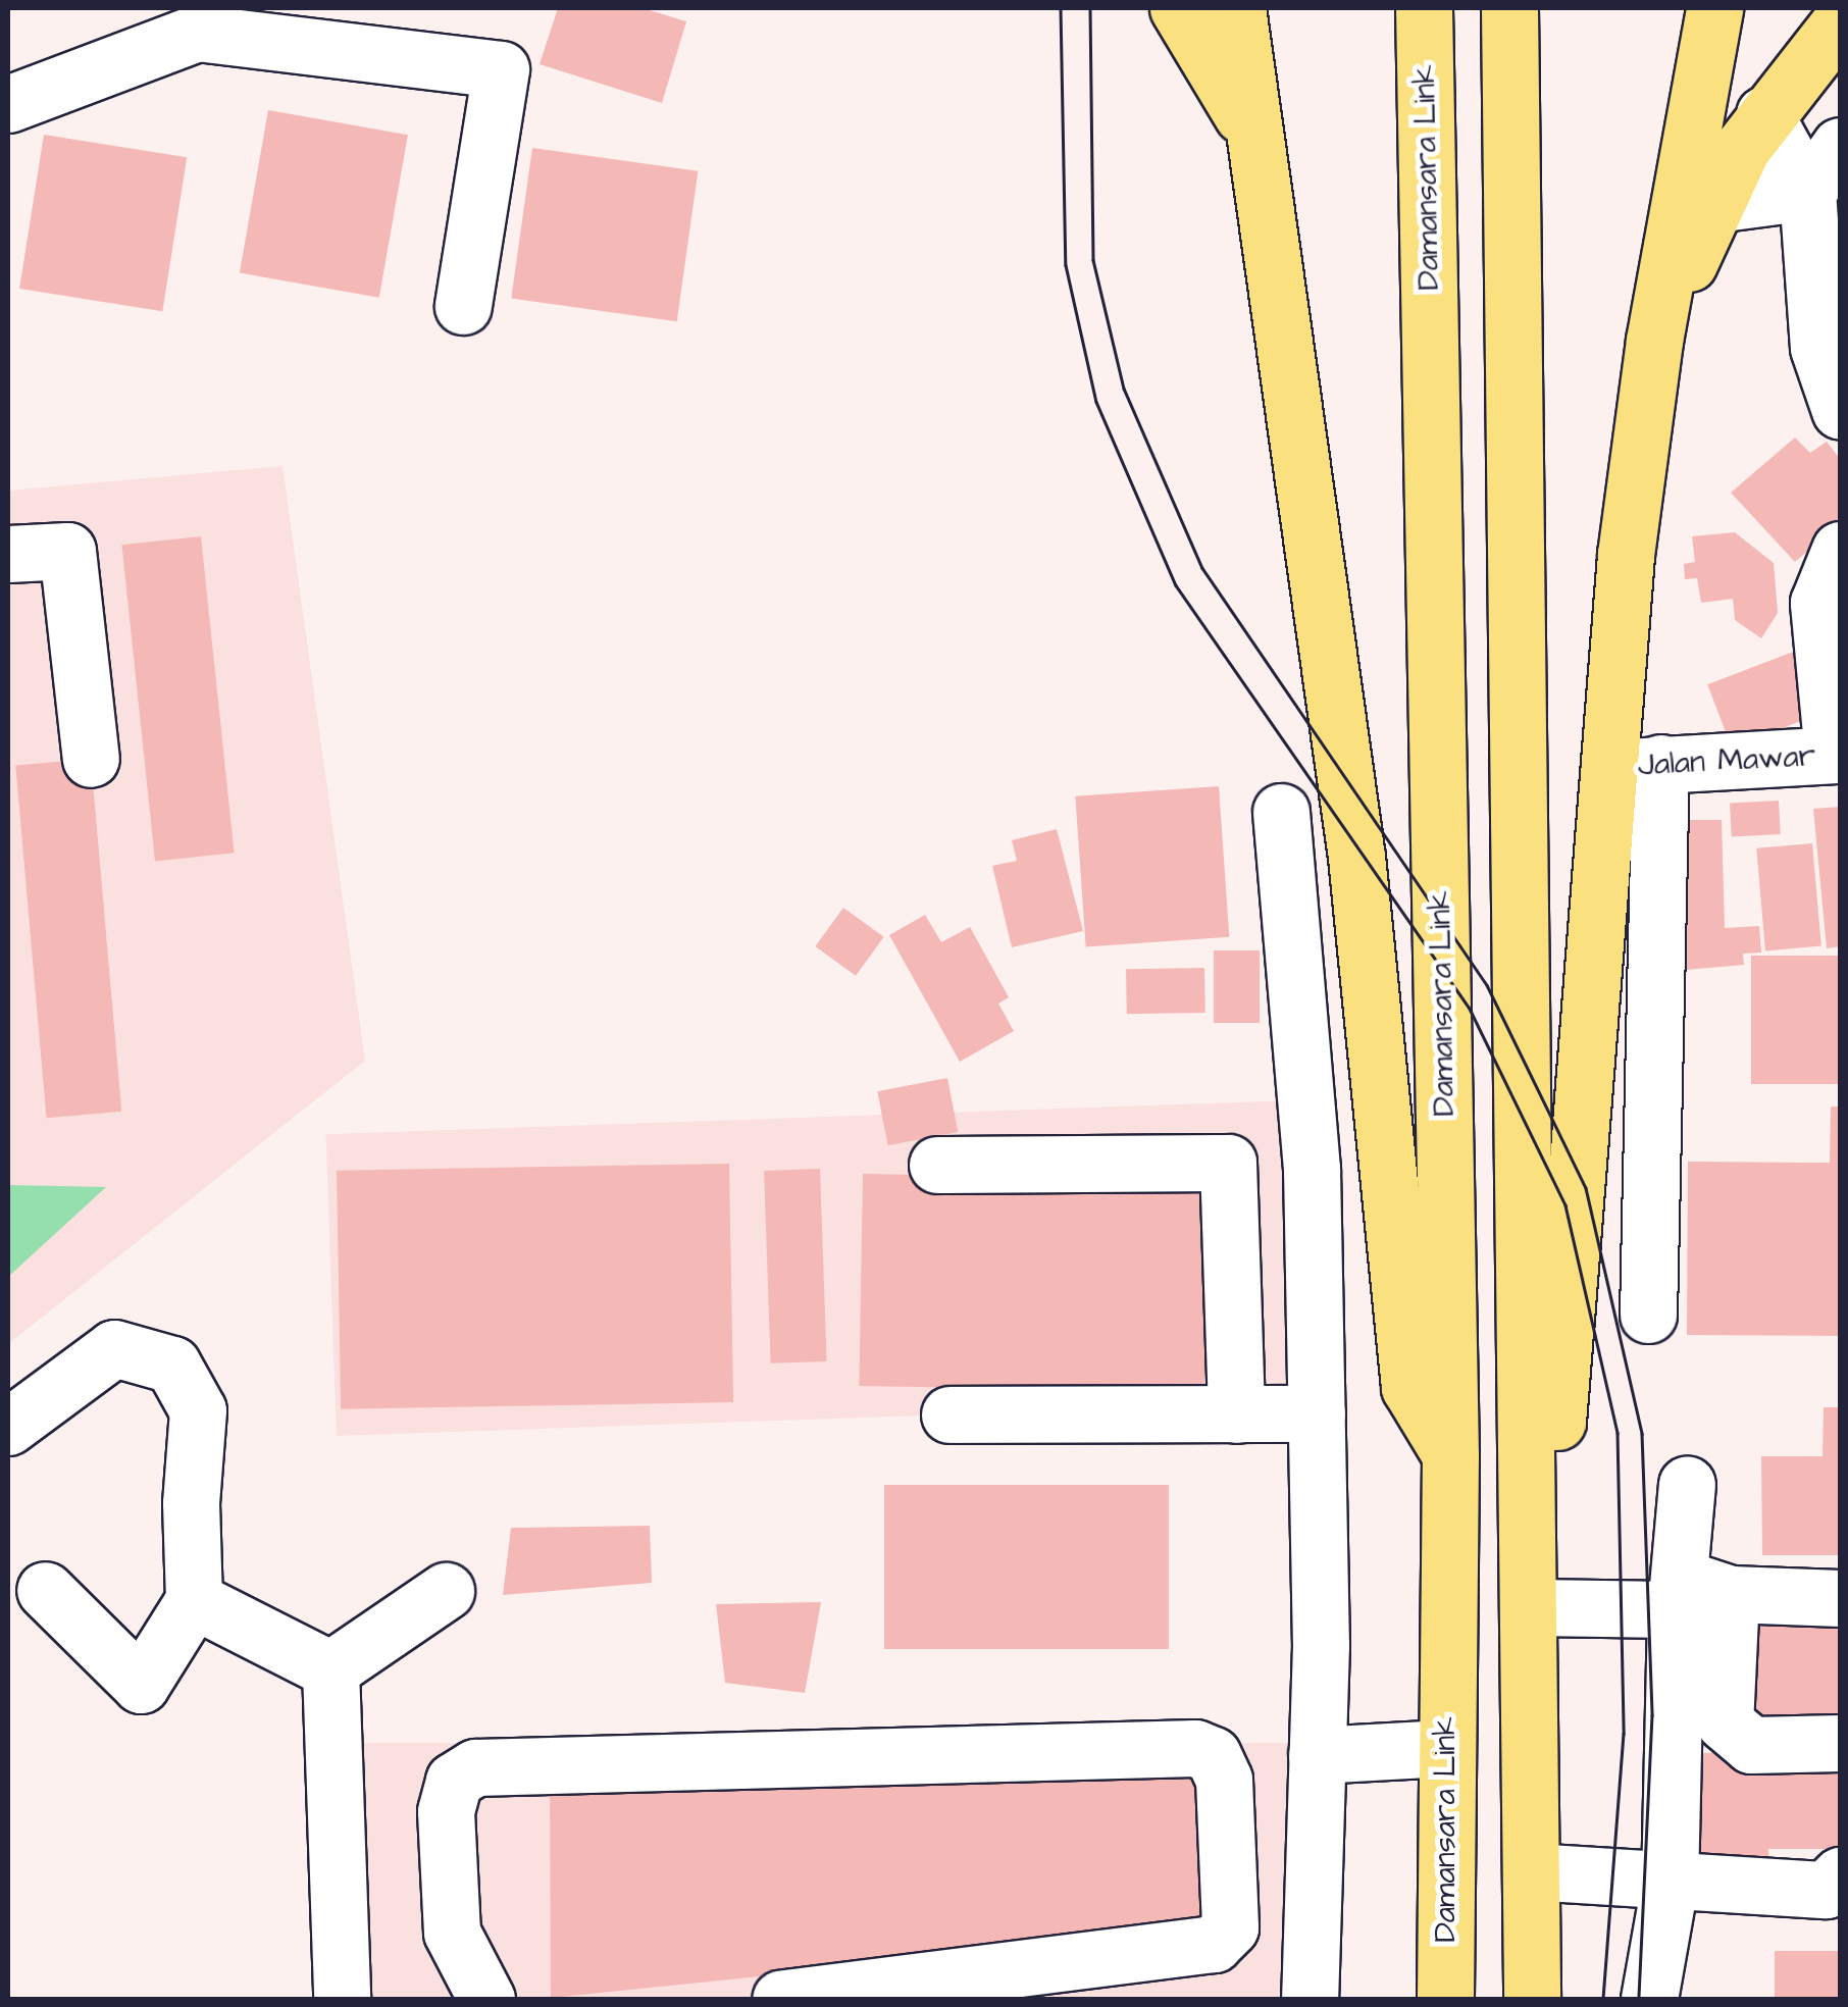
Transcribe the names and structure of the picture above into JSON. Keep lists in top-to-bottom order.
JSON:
{
  "streets": {
    "highway": ["Damansara Link"],
    "street": ["Jalan Mawar"]
  }
}
